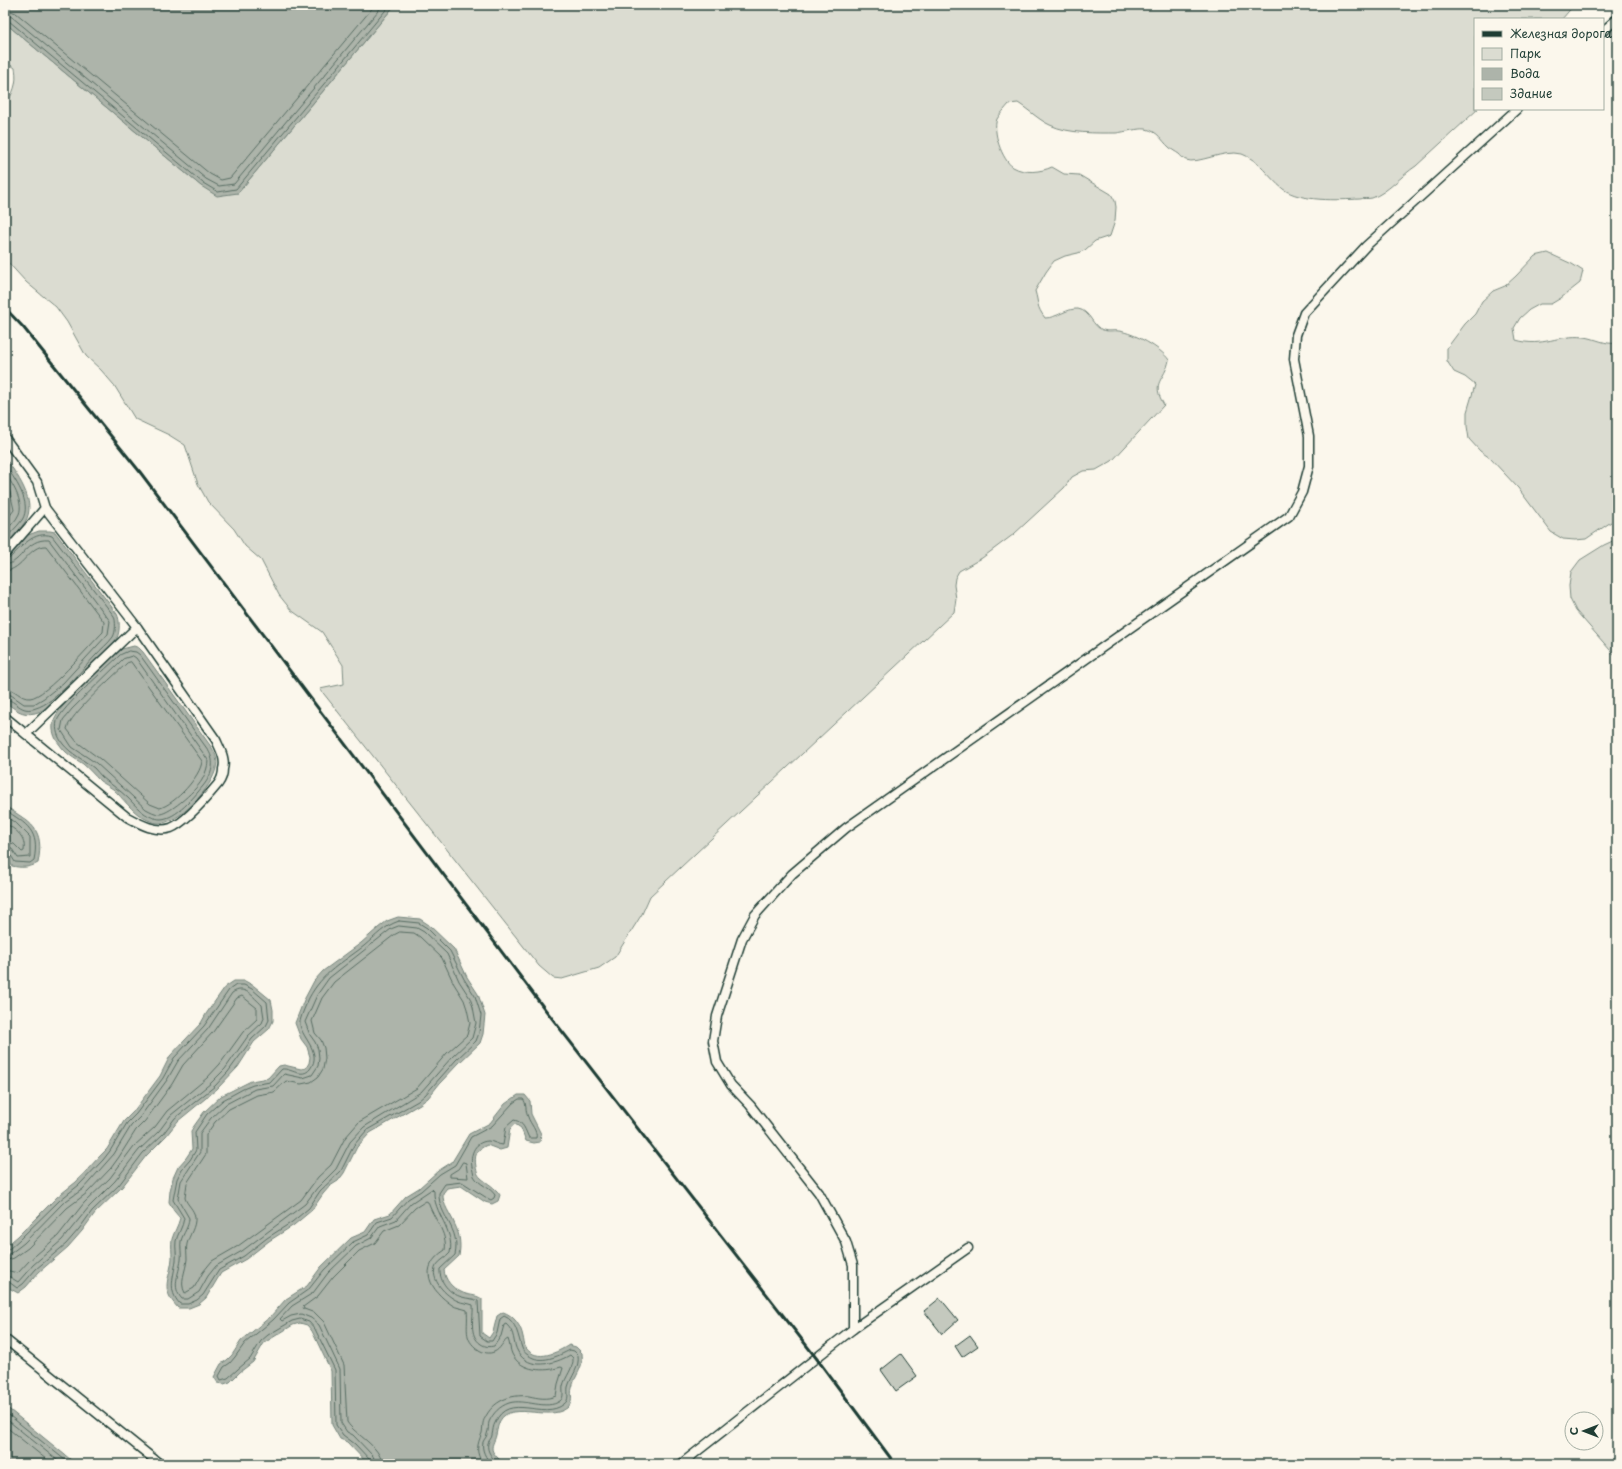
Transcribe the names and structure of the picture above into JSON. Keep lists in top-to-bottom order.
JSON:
{
  "legend": [
    "Железная дорога",
    "Парк",
    "Вода",
    "Здание"
  ],
  "north": "left"
}
